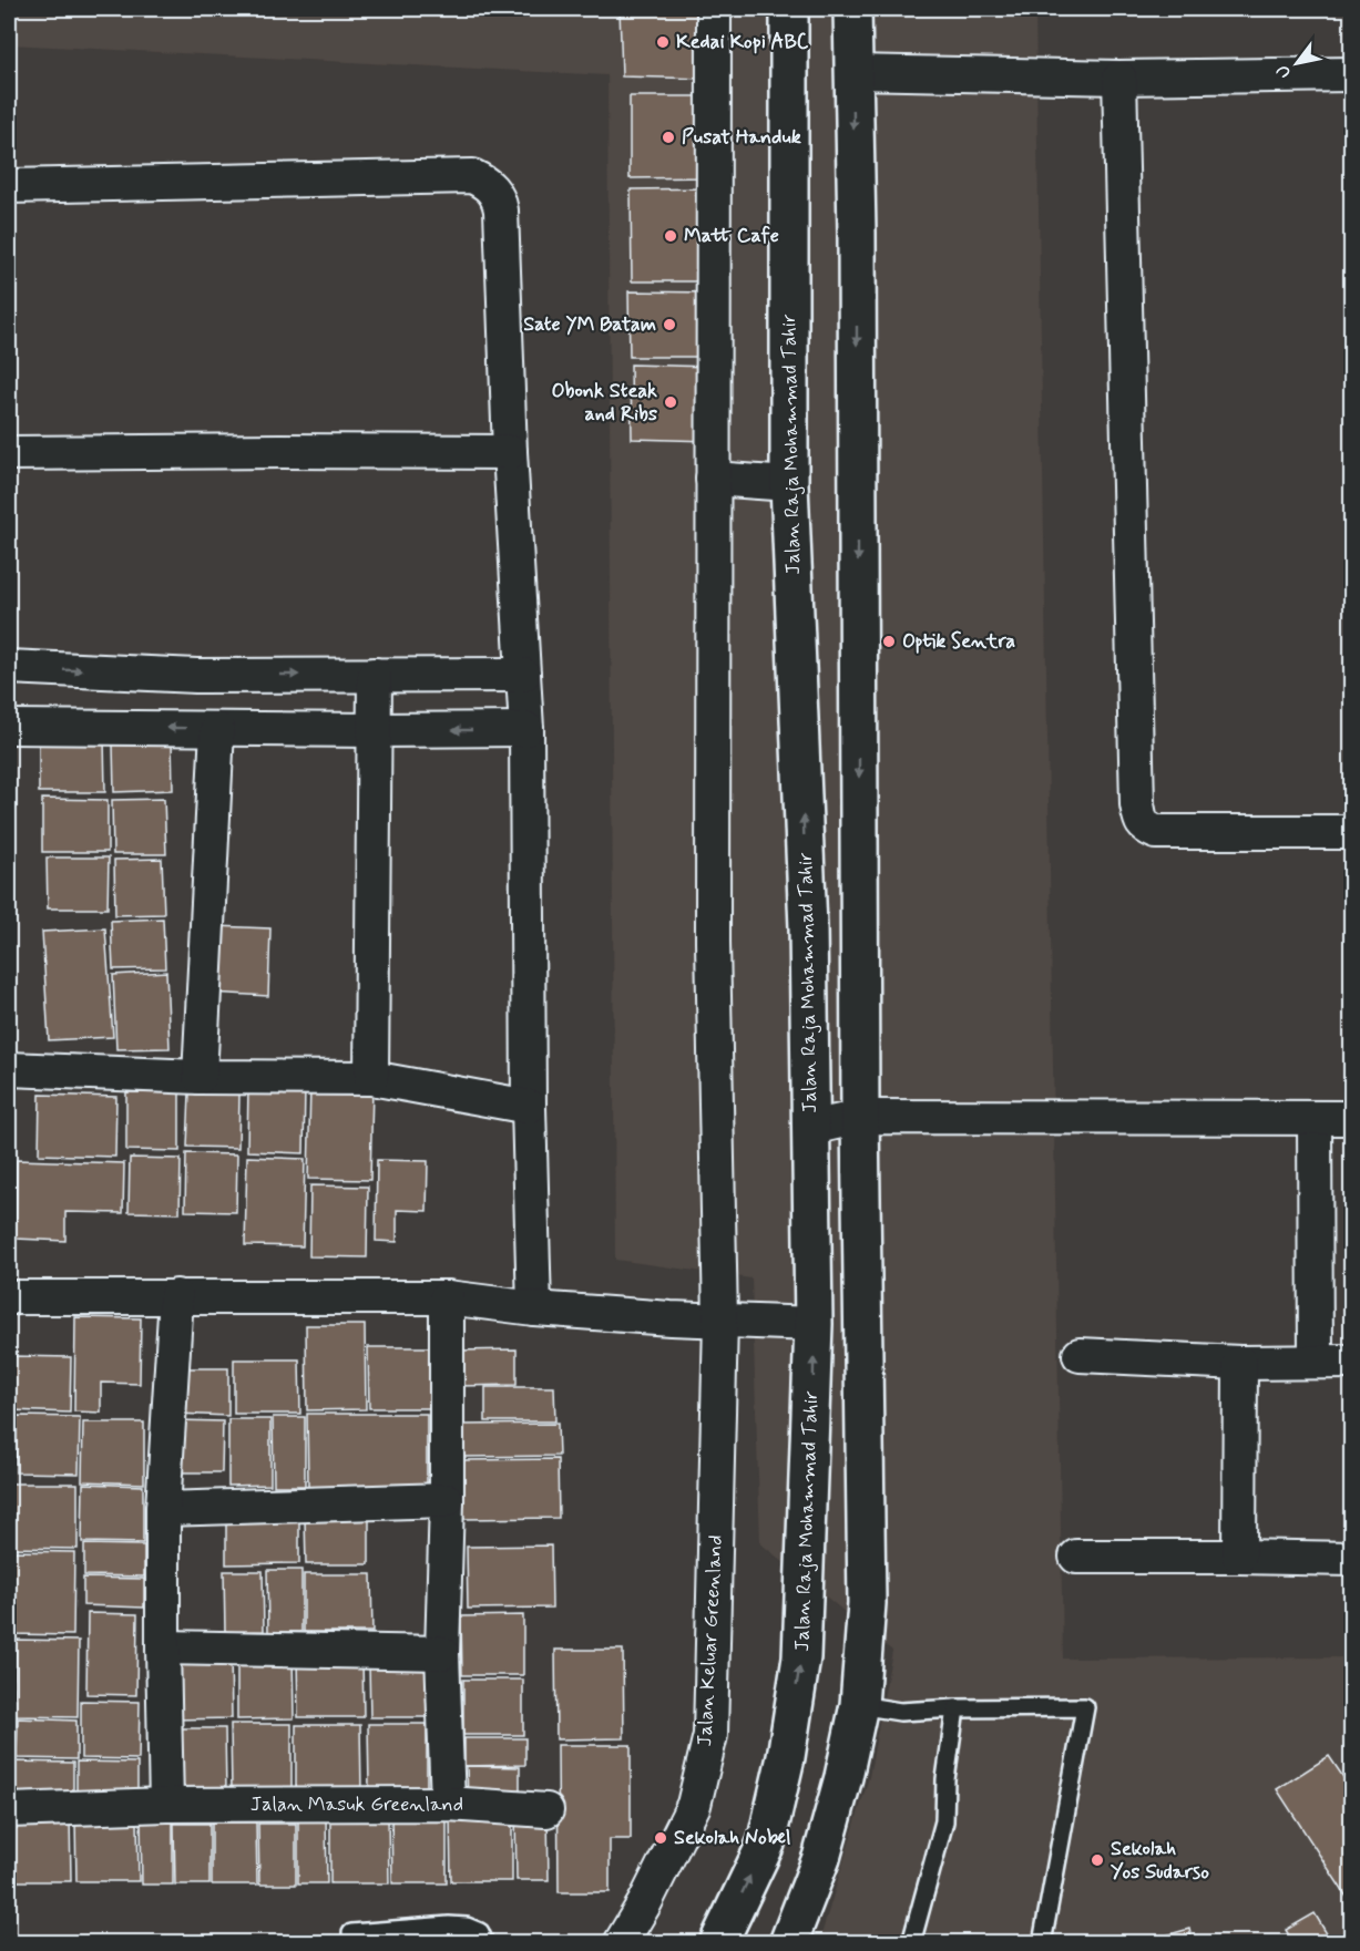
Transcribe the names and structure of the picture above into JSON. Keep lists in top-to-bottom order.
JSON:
{
  "streets": {
    "main road": ["Jalan Raja Mohammad Tahir"],
    "street": ["Jalan Keluar Greenland", "Jalan Masuk Greenland"]
  },
  "places": [
    "Kedai Kopi ABC",
    "Pusat Handuk",
    "Matt Cafe",
    "Sate YM Batam",
    "Obonk Steak and Ribs",
    "Optik Sentra",
    "Sekolah Nobel",
    "Sekolah Yos Sudarso"
  ],
  "north": "bottom left"
}
